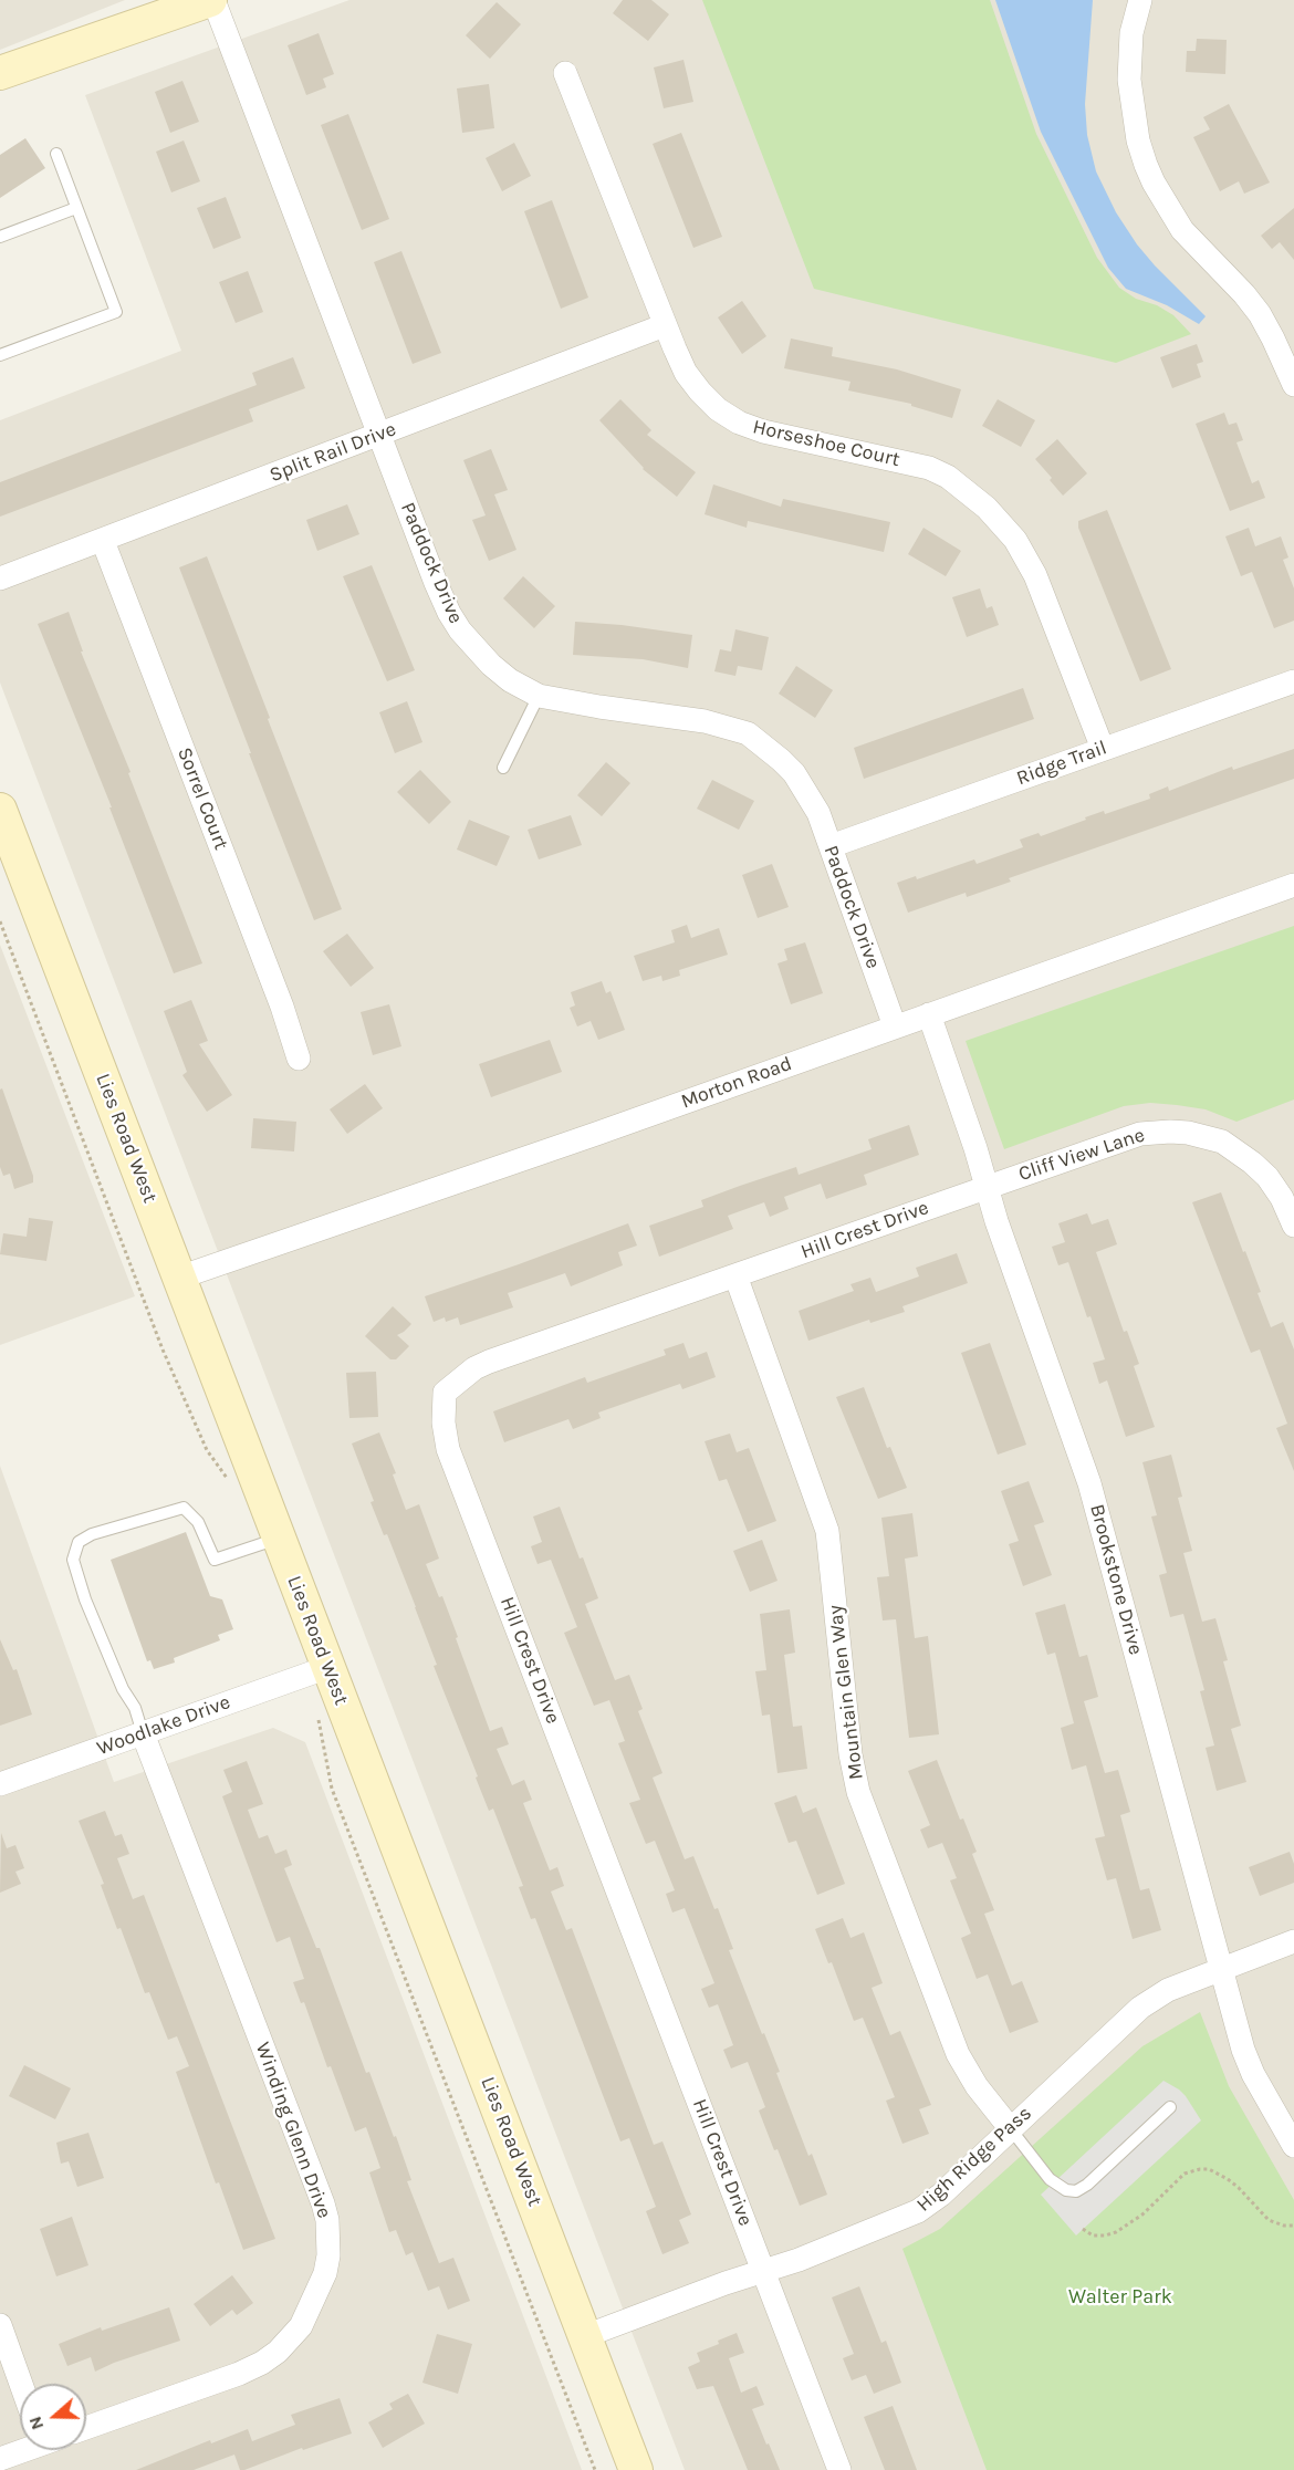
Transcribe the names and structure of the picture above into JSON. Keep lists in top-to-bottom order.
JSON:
{
  "streets": {
    "street": [
      "Horseshoe Court",
      "Split Rail Drive",
      "Paddock Drive",
      "Ridge Trail",
      "Sorrel Court",
      "Morton Road",
      "Lies Road West",
      "Cliff View Lane",
      "Hill Crest Drive",
      "Brookstone Drive",
      "Mountain Glen Way",
      "Woodlake Drive",
      "Winding Glenn Drive",
      "High Ridge Pass"
    ]
  },
  "crossings": [
    ["Horseshoe Court", "Split Rail Drive"],
    ["Horseshoe Court", "Ridge Trail"],
    ["Split Rail Drive", "Paddock Drive"],
    ["Split Rail Drive", "Sorrel Court"],
    ["Paddock Drive", "Ridge Trail"],
    ["Paddock Drive", "Morton Road"],
    ["Morton Road", "Lies Road West"],
    ["Morton Road", "Brookstone Drive"],
    ["Lies Road West", "Woodlake Drive"],
    ["Lies Road West", "High Ridge Pass"],
    ["Cliff View Lane", "Hill Crest Drive"],
    ["Cliff View Lane", "Brookstone Drive"],
    ["Hill Crest Drive", "Brookstone Drive"],
    ["Hill Crest Drive", "Mountain Glen Way"],
    ["Hill Crest Drive", "High Ridge Pass"],
    ["Brookstone Drive", "High Ridge Pass"],
    ["Mountain Glen Way", "High Ridge Pass"],
    ["Woodlake Drive", "Winding Glenn Drive"]
  ],
  "parks": ["Walter Park"],
  "north": "left"
}
